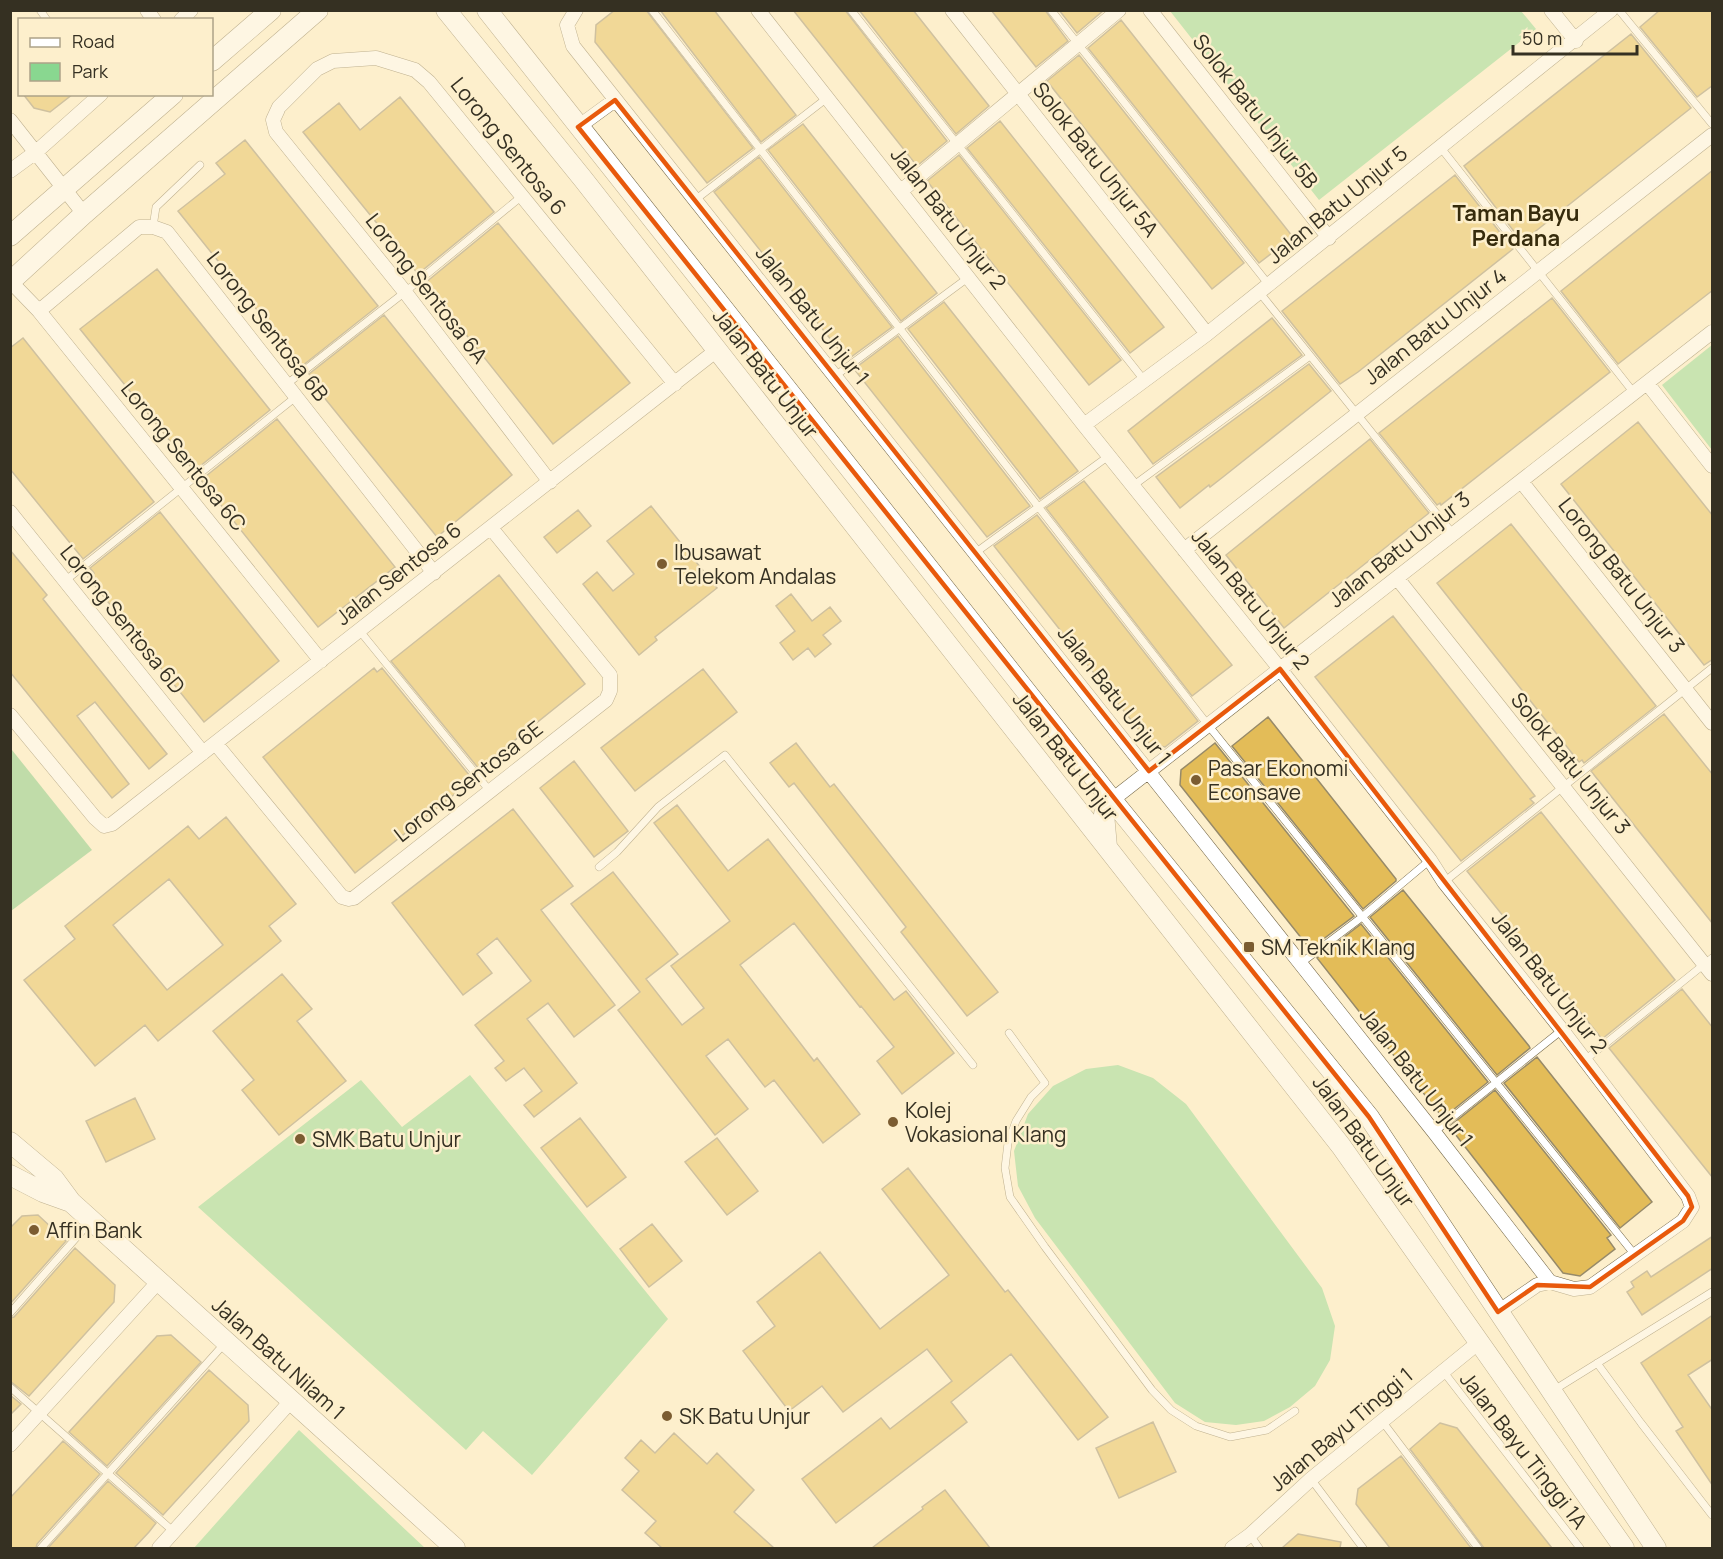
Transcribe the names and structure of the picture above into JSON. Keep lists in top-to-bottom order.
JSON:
{
  "streets": {
    "main road": ["Jalan Batu Unjur", "Jalan Batu Nilam 1"],
    "street": [
      "Solok Batu Unjur 5B",
      "Lorong Sentosa 6",
      "Solok Batu Unjur 5A",
      "Jalan Batu Unjur 5",
      "Jalan Batu Unjur 2",
      "Lorong Sentosa 6A",
      "Jalan Batu Unjur 1",
      "Lorong Sentosa 6B",
      "Jalan Batu Unjur 4",
      "Lorong Sentosa 6C",
      "Jalan Batu Unjur 3",
      "Jalan Sentosa 6",
      "Lorong Batu Unjur 3",
      "Lorong Sentosa 6D",
      "Solok Batu Unjur 3",
      "Lorong Sentosa 6E",
      "Jalan Bayu Tinggi 1"
    ],
    "lane": ["Jalan Bayu Tinggi 1A"]
  },
  "crossings": [
    ["Solok Batu Unjur 5B", "Jalan Batu Unjur 5"],
    ["Lorong Sentosa 6", "Lorong Sentosa 6A"],
    ["Lorong Sentosa 6", "Jalan Sentosa 6"],
    ["Solok Batu Unjur 5A", "Jalan Batu Unjur 5"],
    ["Jalan Batu Unjur 5", "Jalan Batu Unjur 2"],
    ["Jalan Batu Unjur 2", "Jalan Batu Unjur 4"],
    ["Jalan Batu Unjur 2", "Jalan Batu Unjur 3"],
    ["Lorong Sentosa 6A", "Jalan Sentosa 6"],
    ["Jalan Batu Unjur 1", "Jalan Batu Unjur 3"],
    ["Lorong Sentosa 6B", "Jalan Sentosa 6"],
    ["Jalan Batu Unjur", "Jalan Batu Unjur 3"],
    ["Jalan Batu Unjur", "Jalan Sentosa 6"],
    ["Jalan Batu Unjur", "Jalan Bayu Tinggi 1"],
    ["Lorong Sentosa 6C", "Jalan Sentosa 6"],
    ["Jalan Batu Unjur 3", "Lorong Batu Unjur 3"],
    ["Jalan Batu Unjur 3", "Solok Batu Unjur 3"],
    ["Jalan Sentosa 6", "Lorong Sentosa 6D"],
    ["Jalan Sentosa 6", "Lorong Sentosa 6E"],
    ["Jalan Bayu Tinggi 1", "Jalan Bayu Tinggi 1A"]
  ],
  "districts": ["Taman Bayu Perdana"],
  "places": {
    "other": [
      "Ibusawat Telekom Andalas",
      "Pasar Ekonomi Econsave",
      "Kolej Vokasional Klang",
      "SMK Batu Unjur",
      "Affin Bank",
      "SK Batu Unjur"
    ],
    "transit": ["SM Teknik Klang"]
  },
  "legend": ["Road", "Park"],
  "scale_bar": "50 m"
}
